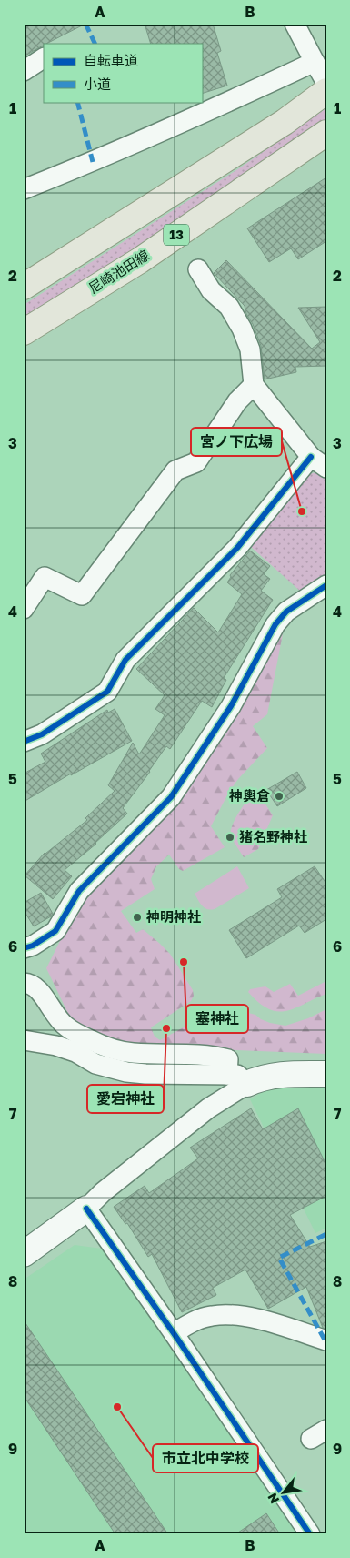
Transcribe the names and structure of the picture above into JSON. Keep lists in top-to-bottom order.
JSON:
{
  "streets": {
    "main road": ["13", "尼崎池田線"]
  },
  "places": [
    "宮ノ下広場",
    "神輿倉",
    "猪名野神社",
    "神明神社",
    "塞神社",
    "愛宕神社",
    "市立北中学校"
  ],
  "legend": ["自転車道", "小道"],
  "north": "bottom left",
  "grid": {
    "columns": ["A", "B"],
    "rows": [
      "1",
      "2",
      "3",
      "4",
      "5",
      "6",
      "7",
      "8",
      "9"
    ]
  }
}
